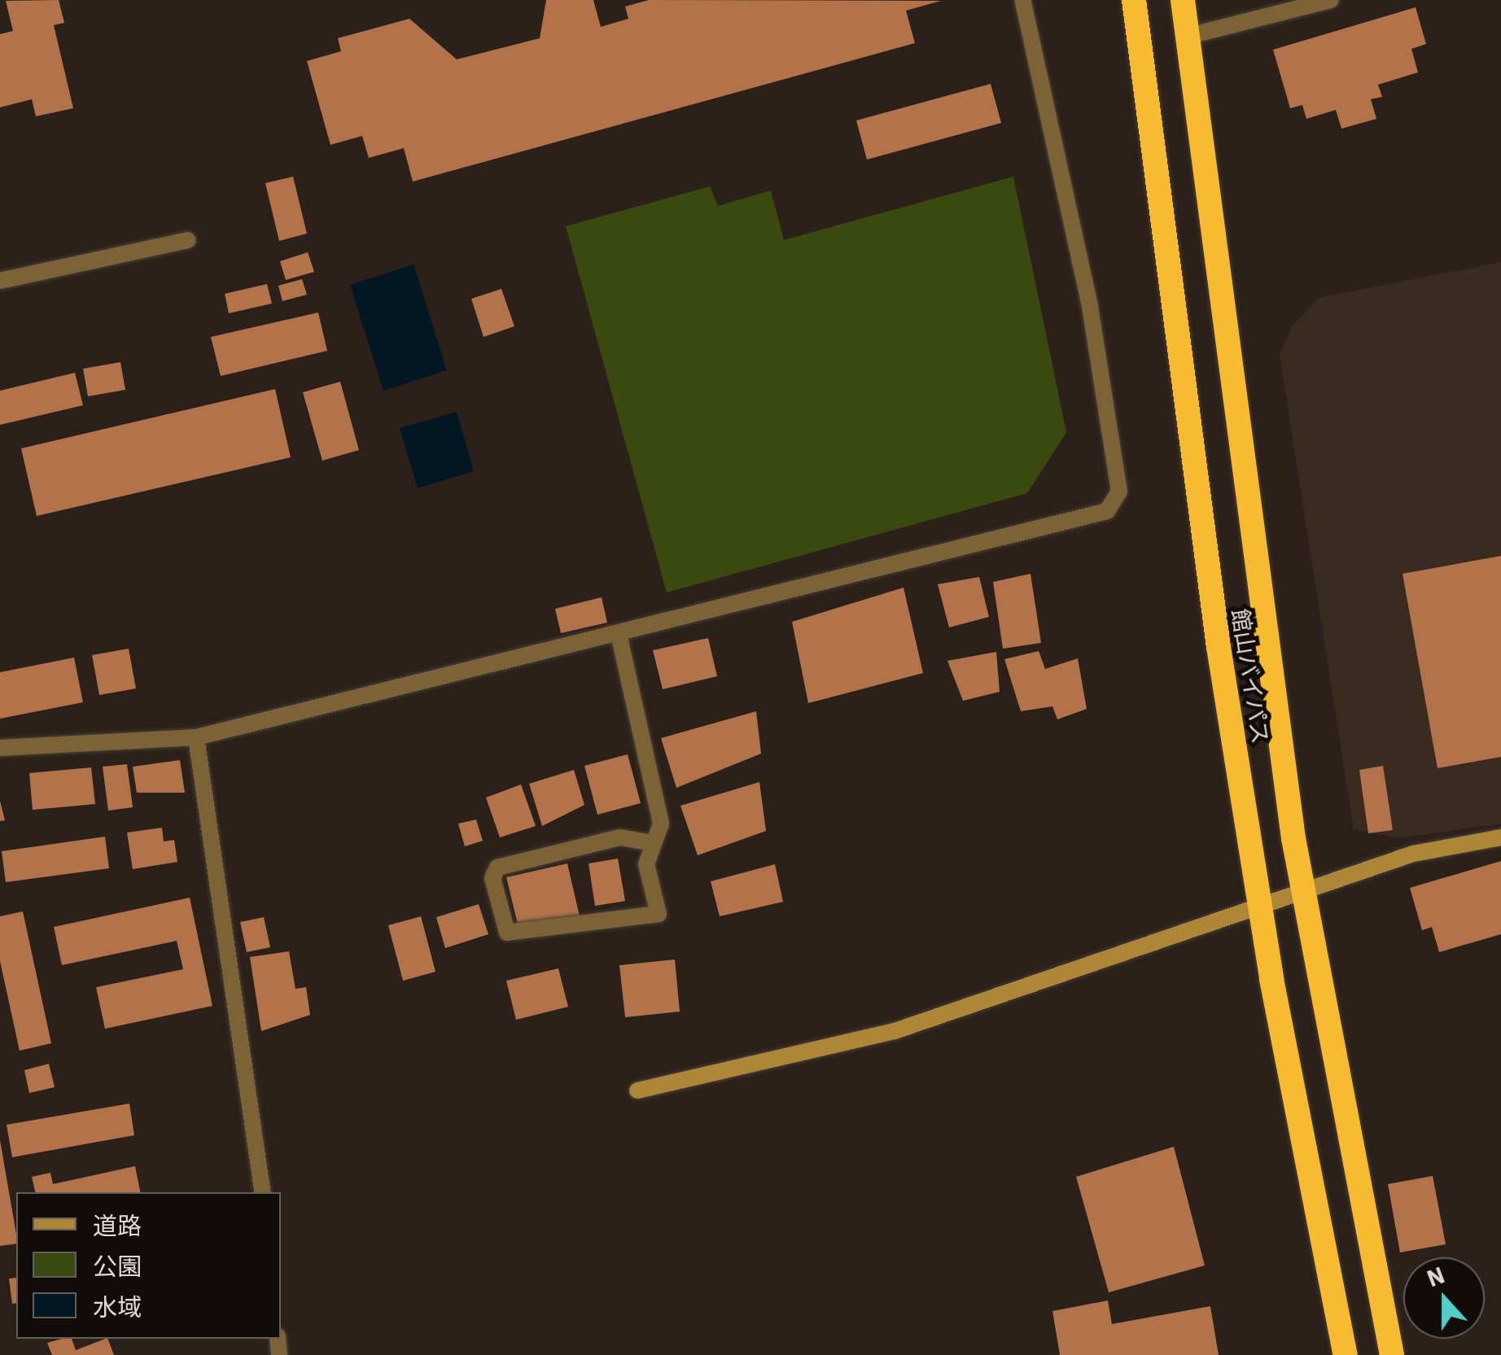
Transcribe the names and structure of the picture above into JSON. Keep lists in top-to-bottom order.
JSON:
{
  "streets": {
    "highway": ["館山バイパス"]
  },
  "legend": ["道路", "公園", "水域"],
  "north": "top"
}
